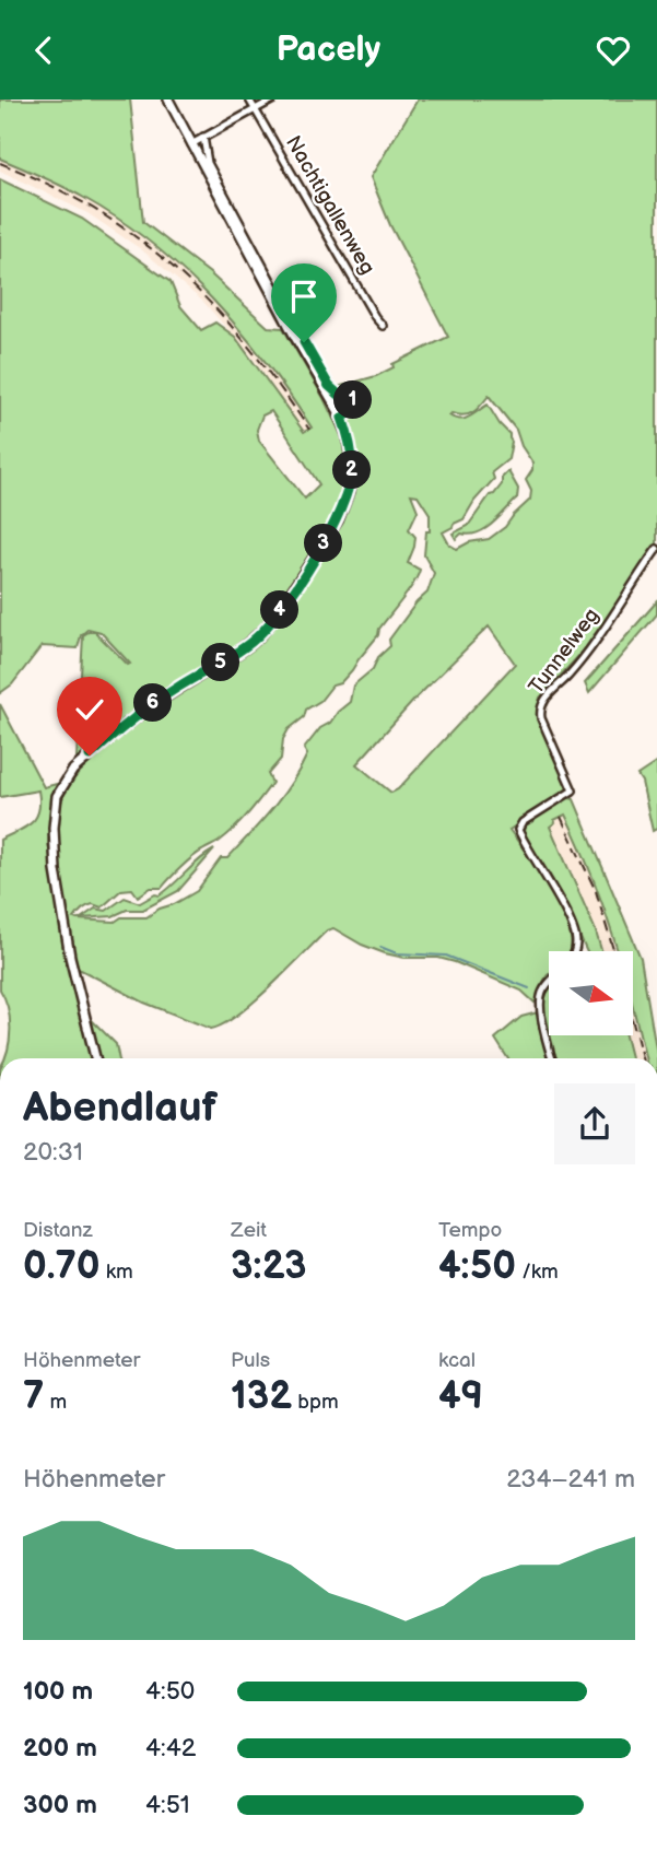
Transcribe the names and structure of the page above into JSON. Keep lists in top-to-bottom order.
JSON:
{
  "streets": {
    "street": ["Nachtigallenweg", "Tunnelweg"]
  },
  "north": "right",
  "page": {
    "header": "Pacely",
    "pins": [
      "1",
      "2",
      "3",
      "4",
      "5",
      "6"
    ],
    "heading": ["Abendlauf", "20:31"],
    "stats": [
      ["Distanz", "0.70 km"],
      ["Zeit", "3:23"],
      ["Tempo", "4:50 /km"],
      ["Höhenmeter", "7 m"],
      ["Puls", "132 bpm"],
      ["kcal", "49"]
    ],
    "chart": ["Höhenmeter", "234–241 m"],
    "list": [
      {
        "name": "100 m",
        "note": "4:50"
      },
      {
        "name": "200 m",
        "note": "4:42"
      },
      {
        "name": "300 m",
        "note": "4:51"
      }
    ]
  }
}
